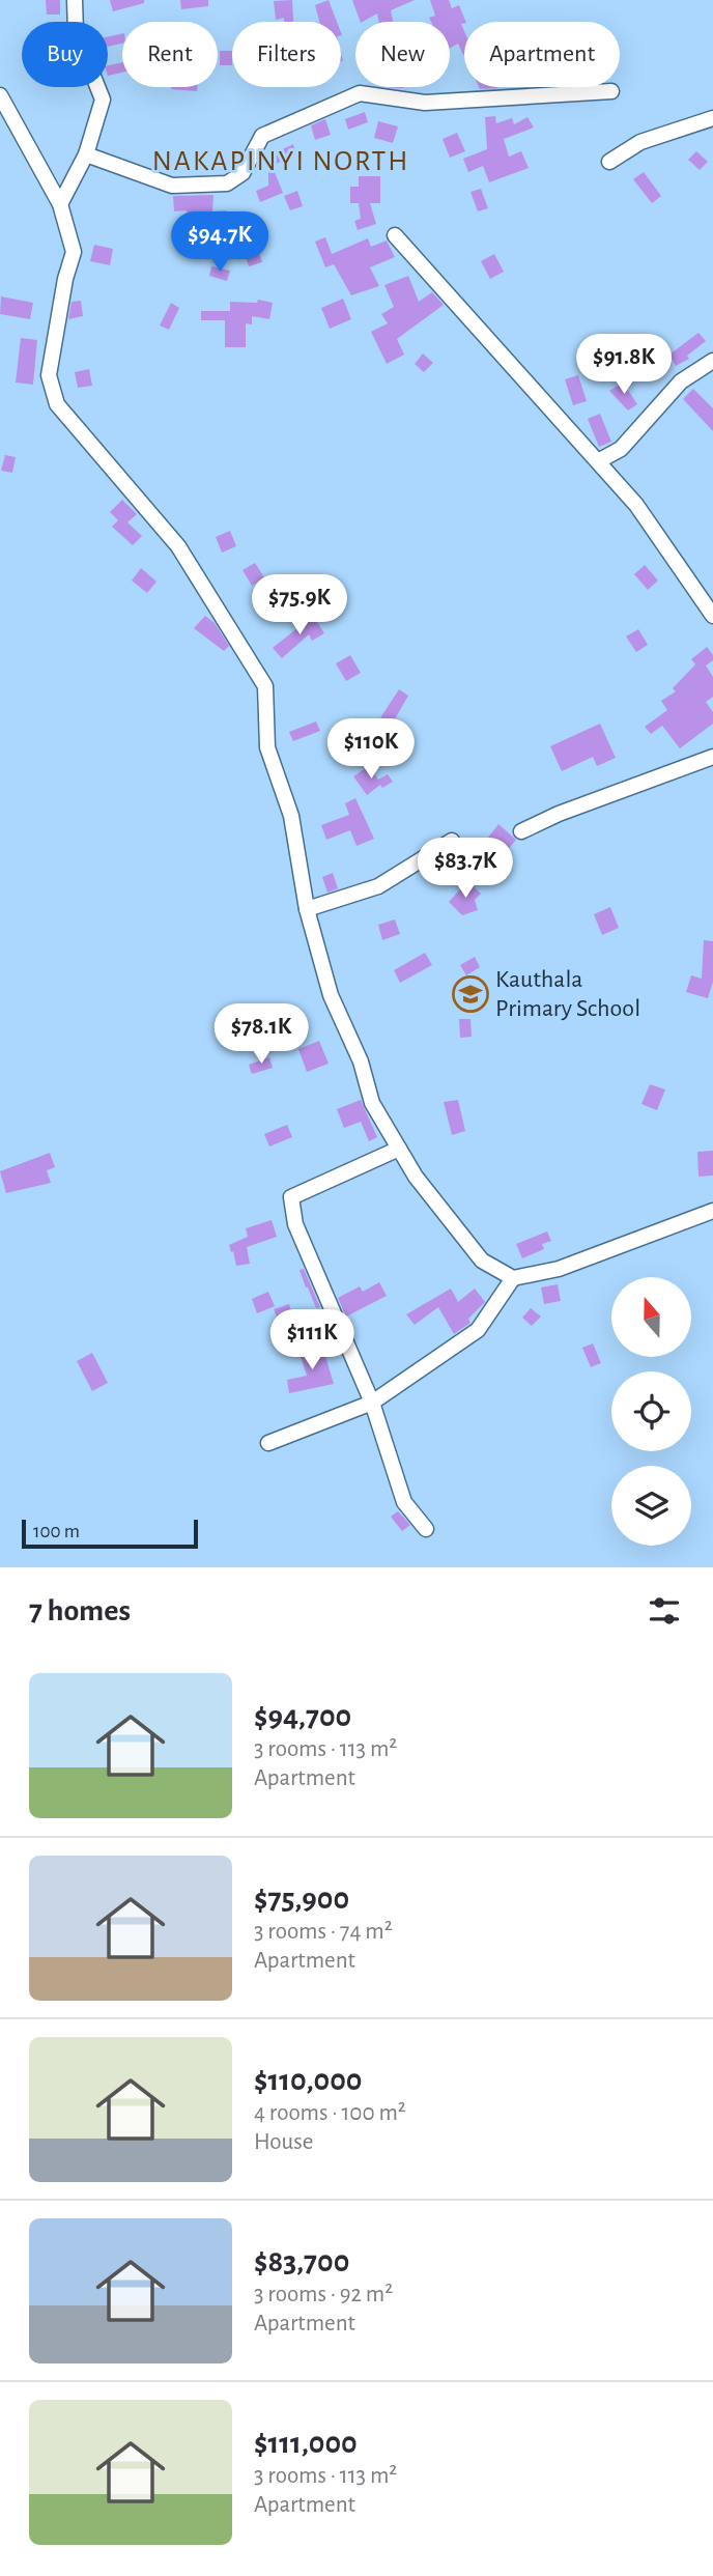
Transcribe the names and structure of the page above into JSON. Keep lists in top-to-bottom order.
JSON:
{
  "districts": ["NAKAPINYI NORTH"],
  "places": {
    "school or university": ["Kauthala Primary School"]
  },
  "scale_bar": "100 m",
  "north": "top",
  "page": {
    "chip": [
      "Buy",
      "Rent",
      "Filters",
      "New",
      "Apartment"
    ],
    "price": [
      "$94.7K",
      "$91.8K",
      "$75.9K",
      "$110K",
      "$83.7K",
      "$78.1K",
      "$111K"
    ],
    "scale": "100 m",
    "heading": "7 homes",
    "list": [
      {
        "name": "$94,700",
        "note": "3 rooms · 113 m² · Apartment"
      },
      {
        "name": "$75,900",
        "note": "3 rooms · 74 m² · Apartment"
      },
      {
        "name": "$110,000",
        "note": "4 rooms · 100 m² · House"
      },
      {
        "name": "$83,700",
        "note": "3 rooms · 92 m² · Apartment"
      },
      {
        "name": "$111,000",
        "note": "3 rooms · 113 m² · Apartment"
      }
    ]
  }
}
